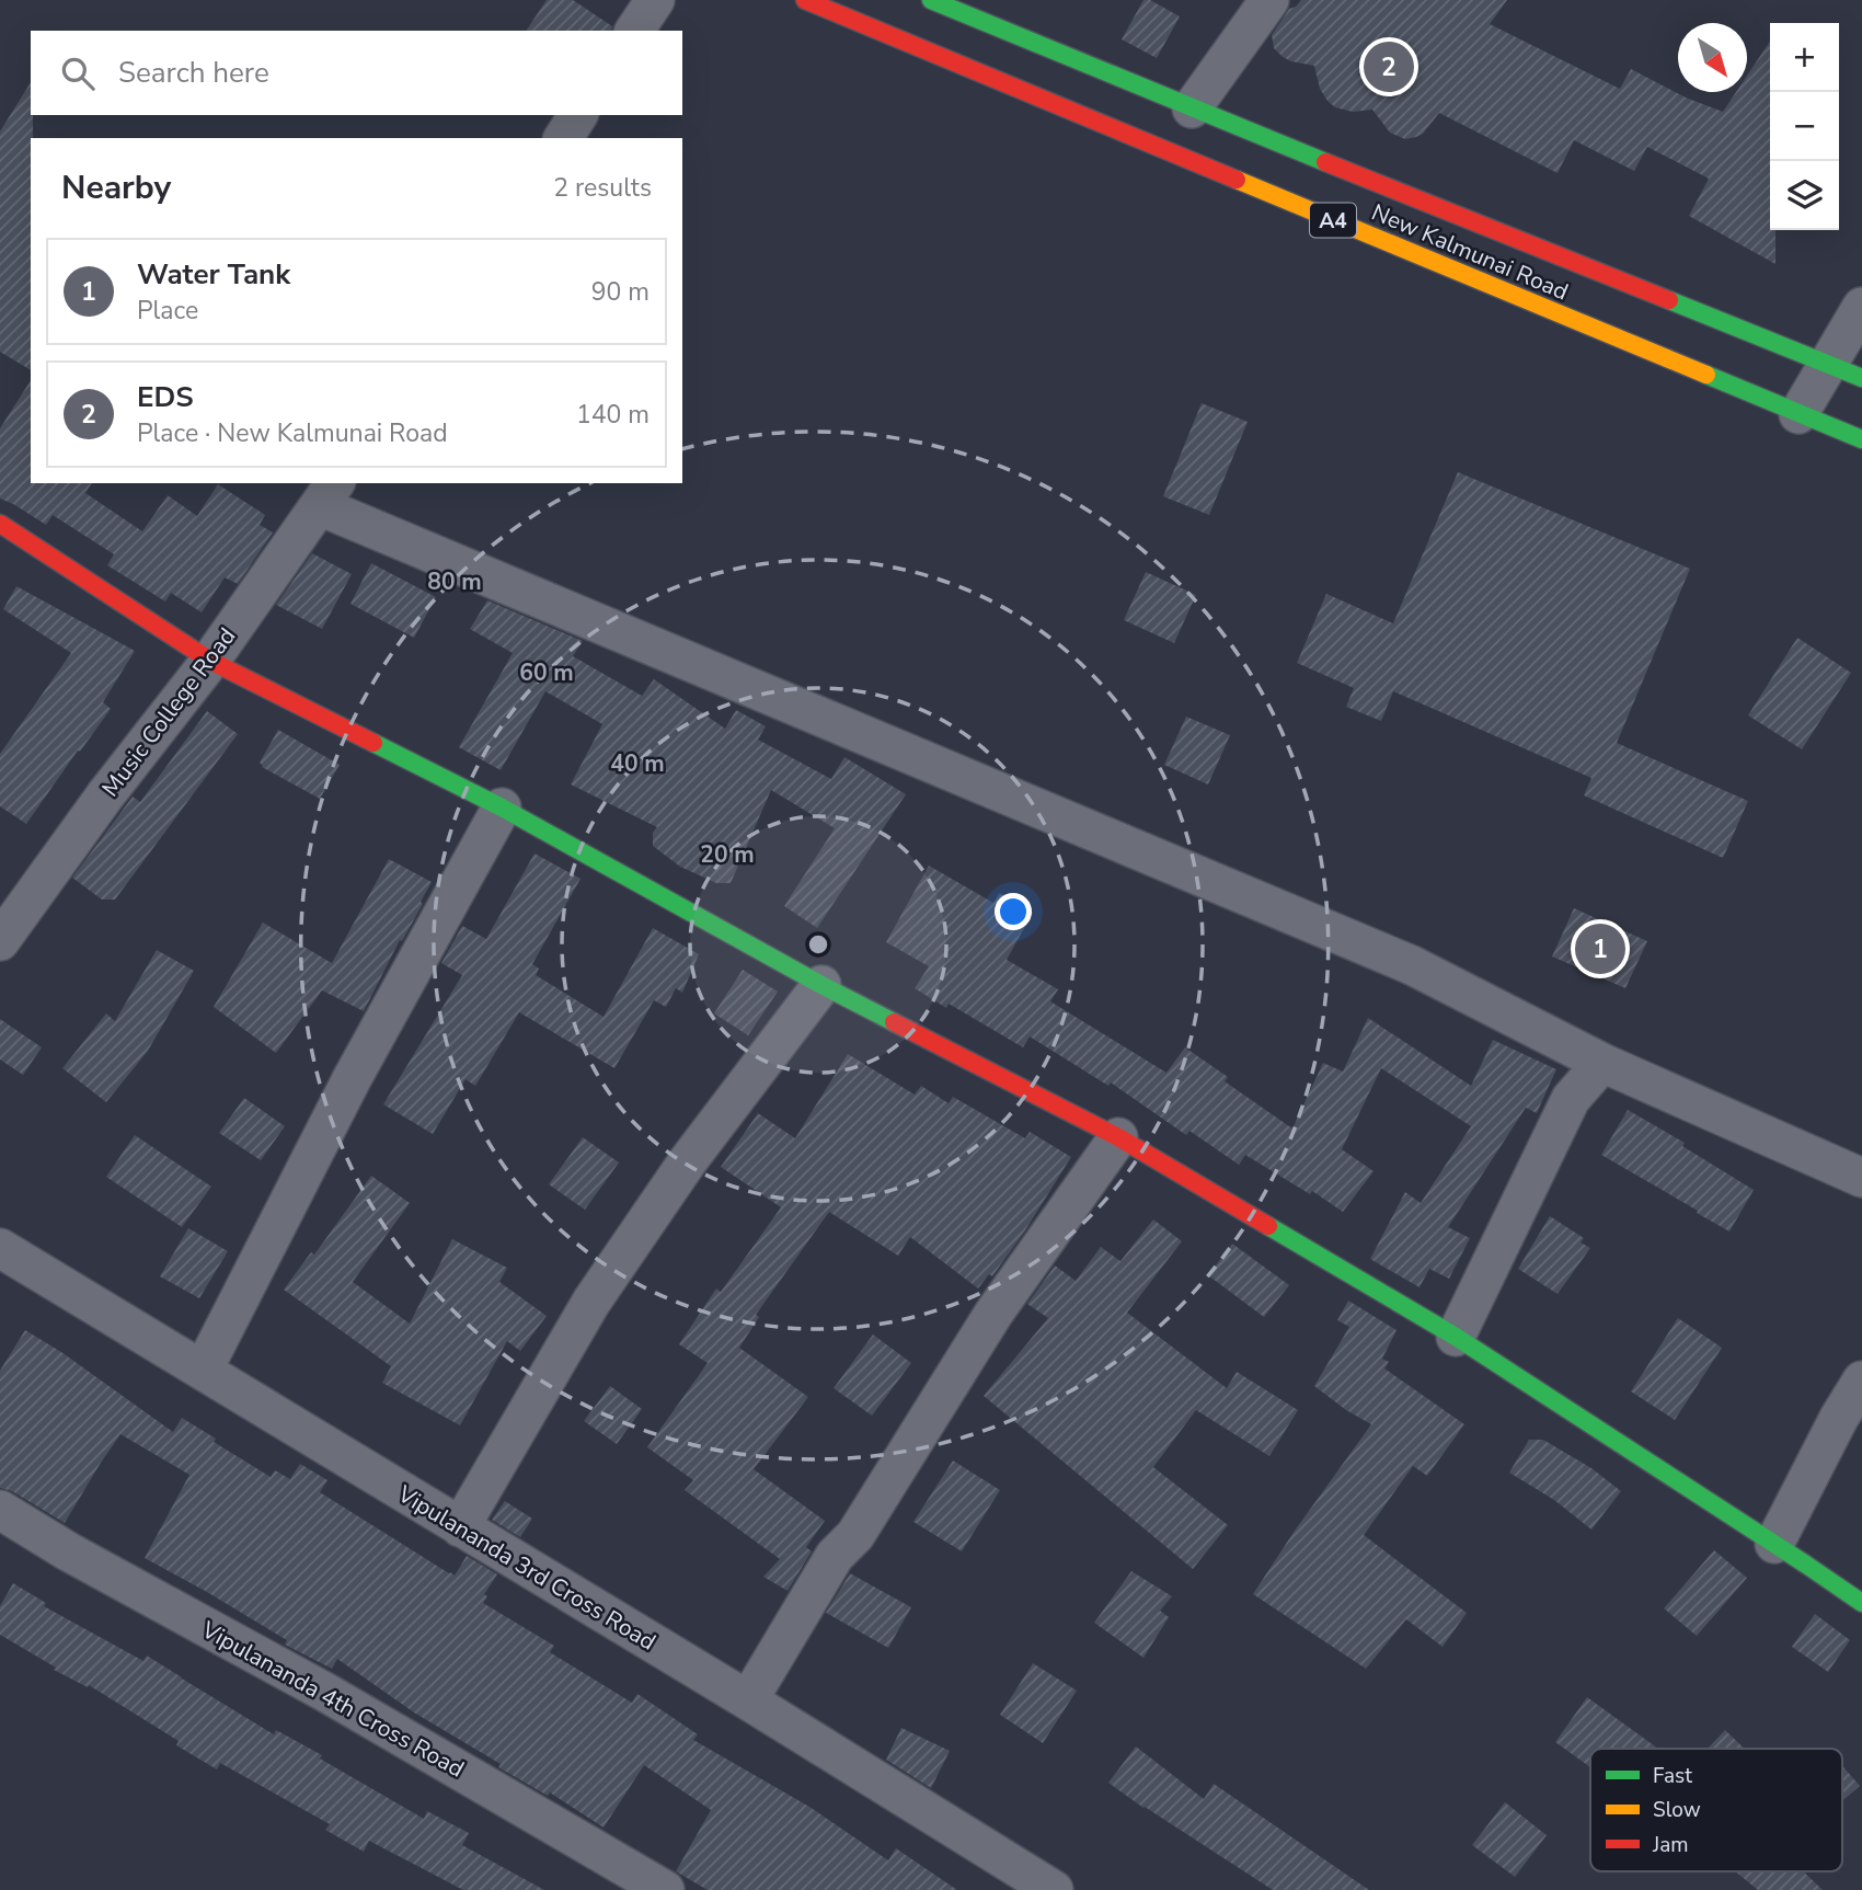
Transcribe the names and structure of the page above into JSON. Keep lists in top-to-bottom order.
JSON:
{
  "streets": {
    "main road": ["A4", "New Kalmunai Road"],
    "street": ["Music College Road", "Vipulananda 3rd Cross Road", "Vipulananda 4th Cross Road"]
  },
  "legend": ["Fast", "Slow", "Jam"],
  "north": "bottom right",
  "page": {
    "map_buttons": ["+", "−"],
    "search": "Search here",
    "pins": ["2", "1"],
    "heading": ["Nearby", "2 results"],
    "list": [
      {
        "mark": "1",
        "name": "Water Tank",
        "note": "Place",
        "value": "90 m"
      },
      {
        "mark": "2",
        "name": "EDS",
        "note": "Place · New Kalmunai Road",
        "value": "140 m"
      }
    ]
  },
  "rings": [
    "80 m",
    "60 m",
    "40 m",
    "20 m"
  ]
}
